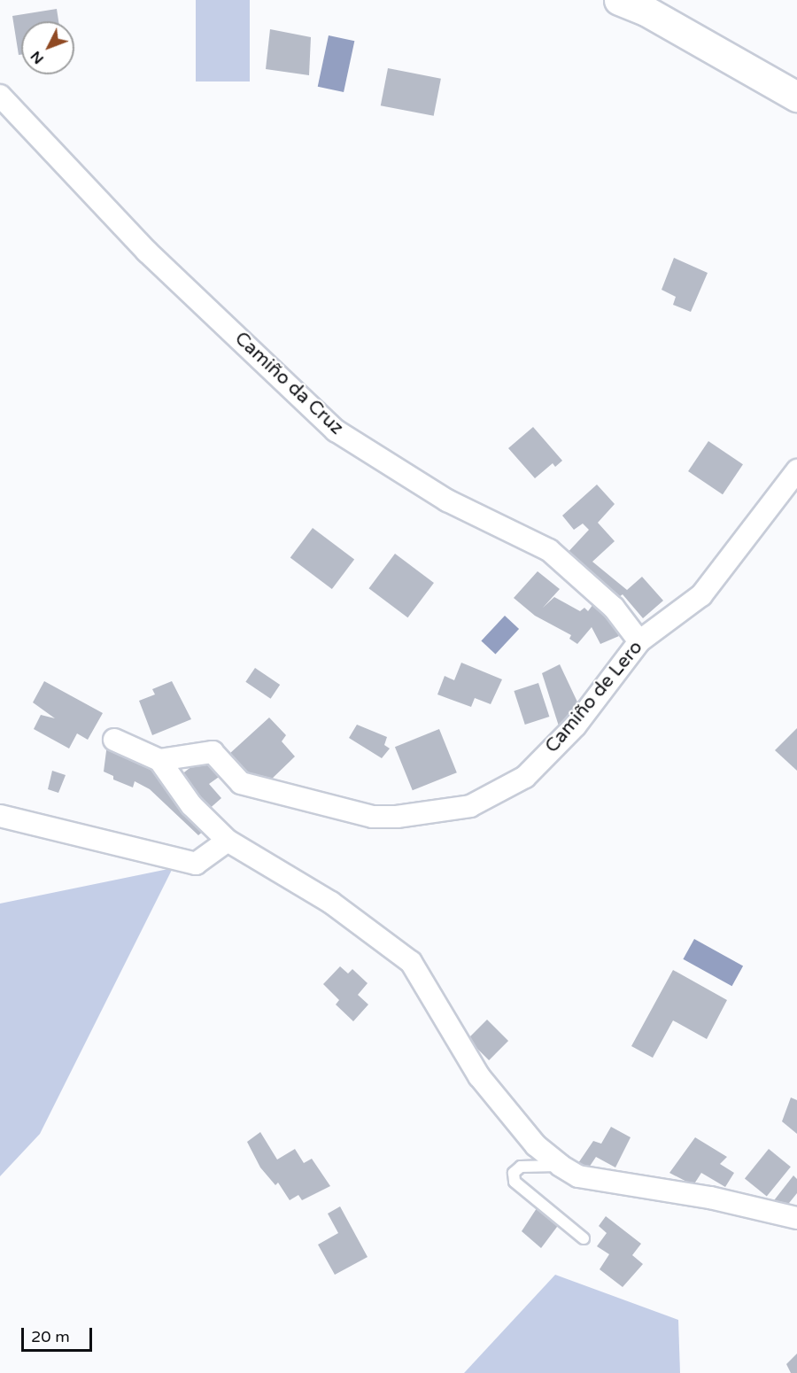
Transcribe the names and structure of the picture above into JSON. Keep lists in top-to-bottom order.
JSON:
{
  "streets": {
    "street": ["Camiño da Cruz", "Camiño de Lero"]
  },
  "crossings": [
    ["Camiño da Cruz", "Camiño de Lero"]
  ],
  "scale_bar": "20 m",
  "north": "bottom left"
}
